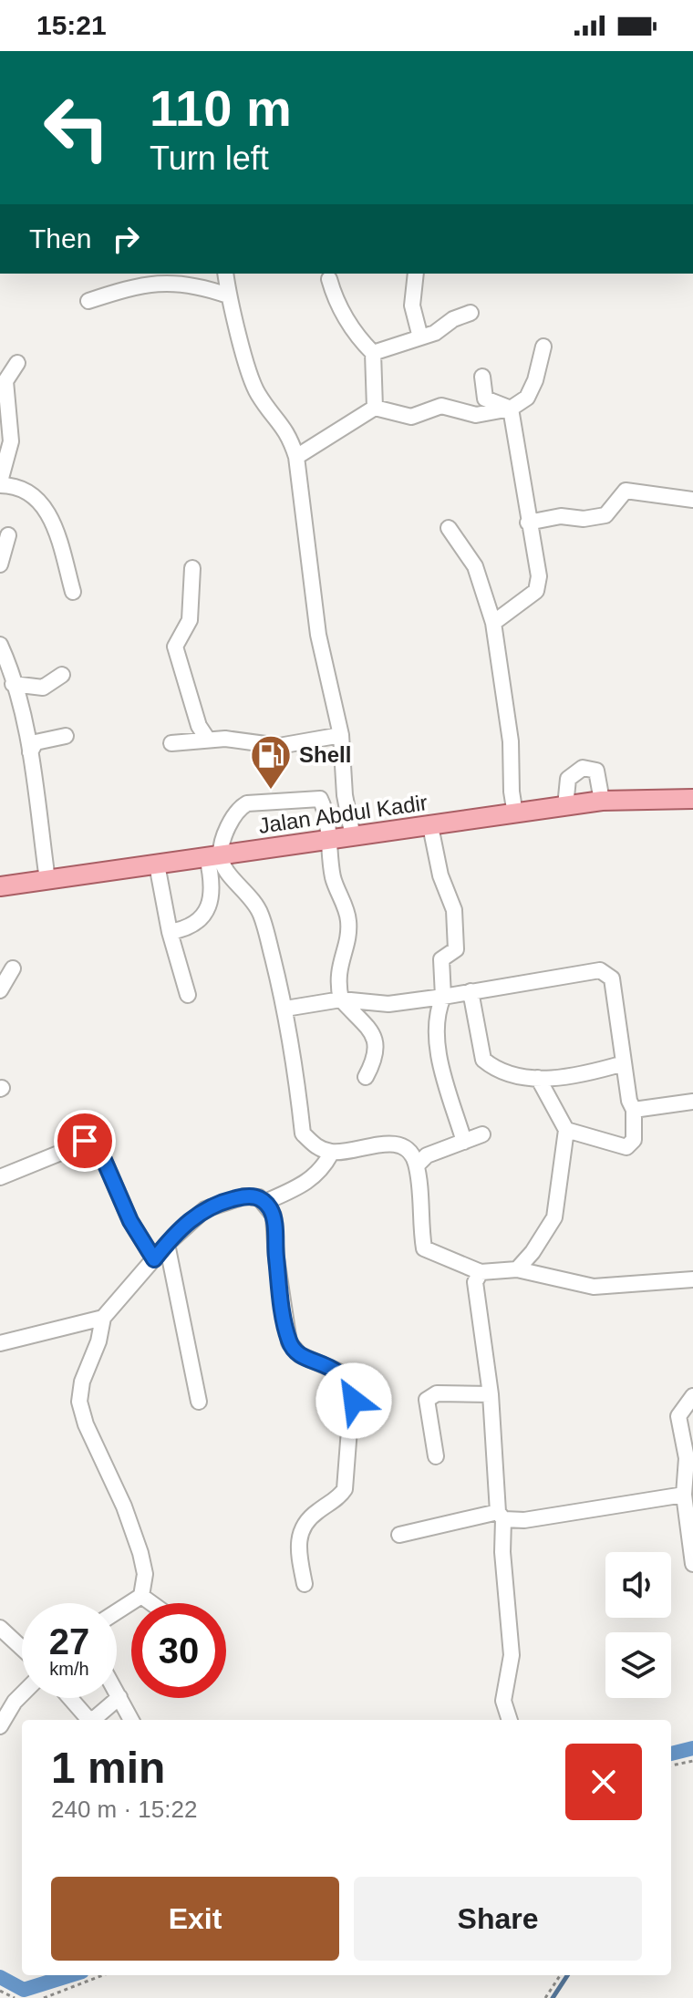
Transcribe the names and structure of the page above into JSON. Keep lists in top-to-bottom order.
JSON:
{
  "streets": {
    "main road": ["Jalan Abdul Kadir"]
  },
  "places": {
    "fuel station": ["Shell"]
  },
  "page": {
    "status": "15:21",
    "turn": ["110 m", "Turn left"],
    "then": "Then",
    "speed": "27 km/h",
    "limit": "30",
    "heading": ["1 min", "240 m · 15:22"],
    "buttons": ["Exit", "Share"]
  }
}
